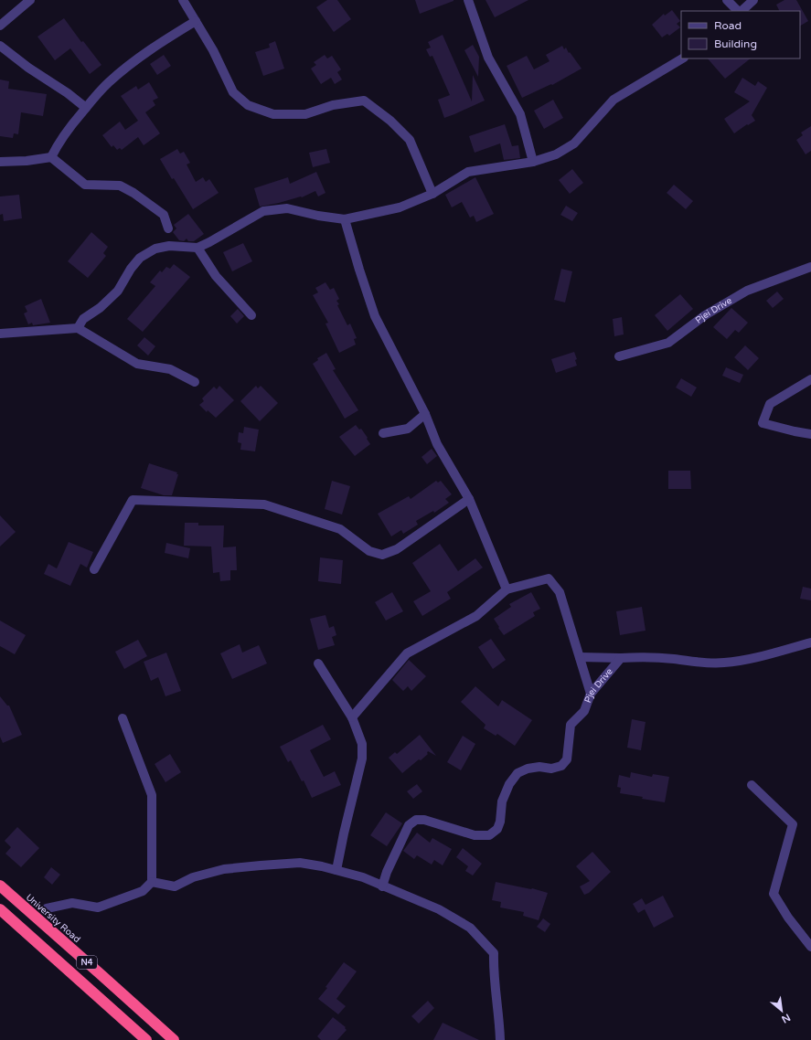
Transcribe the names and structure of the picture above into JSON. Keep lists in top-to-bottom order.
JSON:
{
  "streets": {
    "highway": ["University Road", "N4"],
    "street": ["Pjei Drive"]
  },
  "legend": ["Road", "Building"],
  "north": "bottom right"
}
